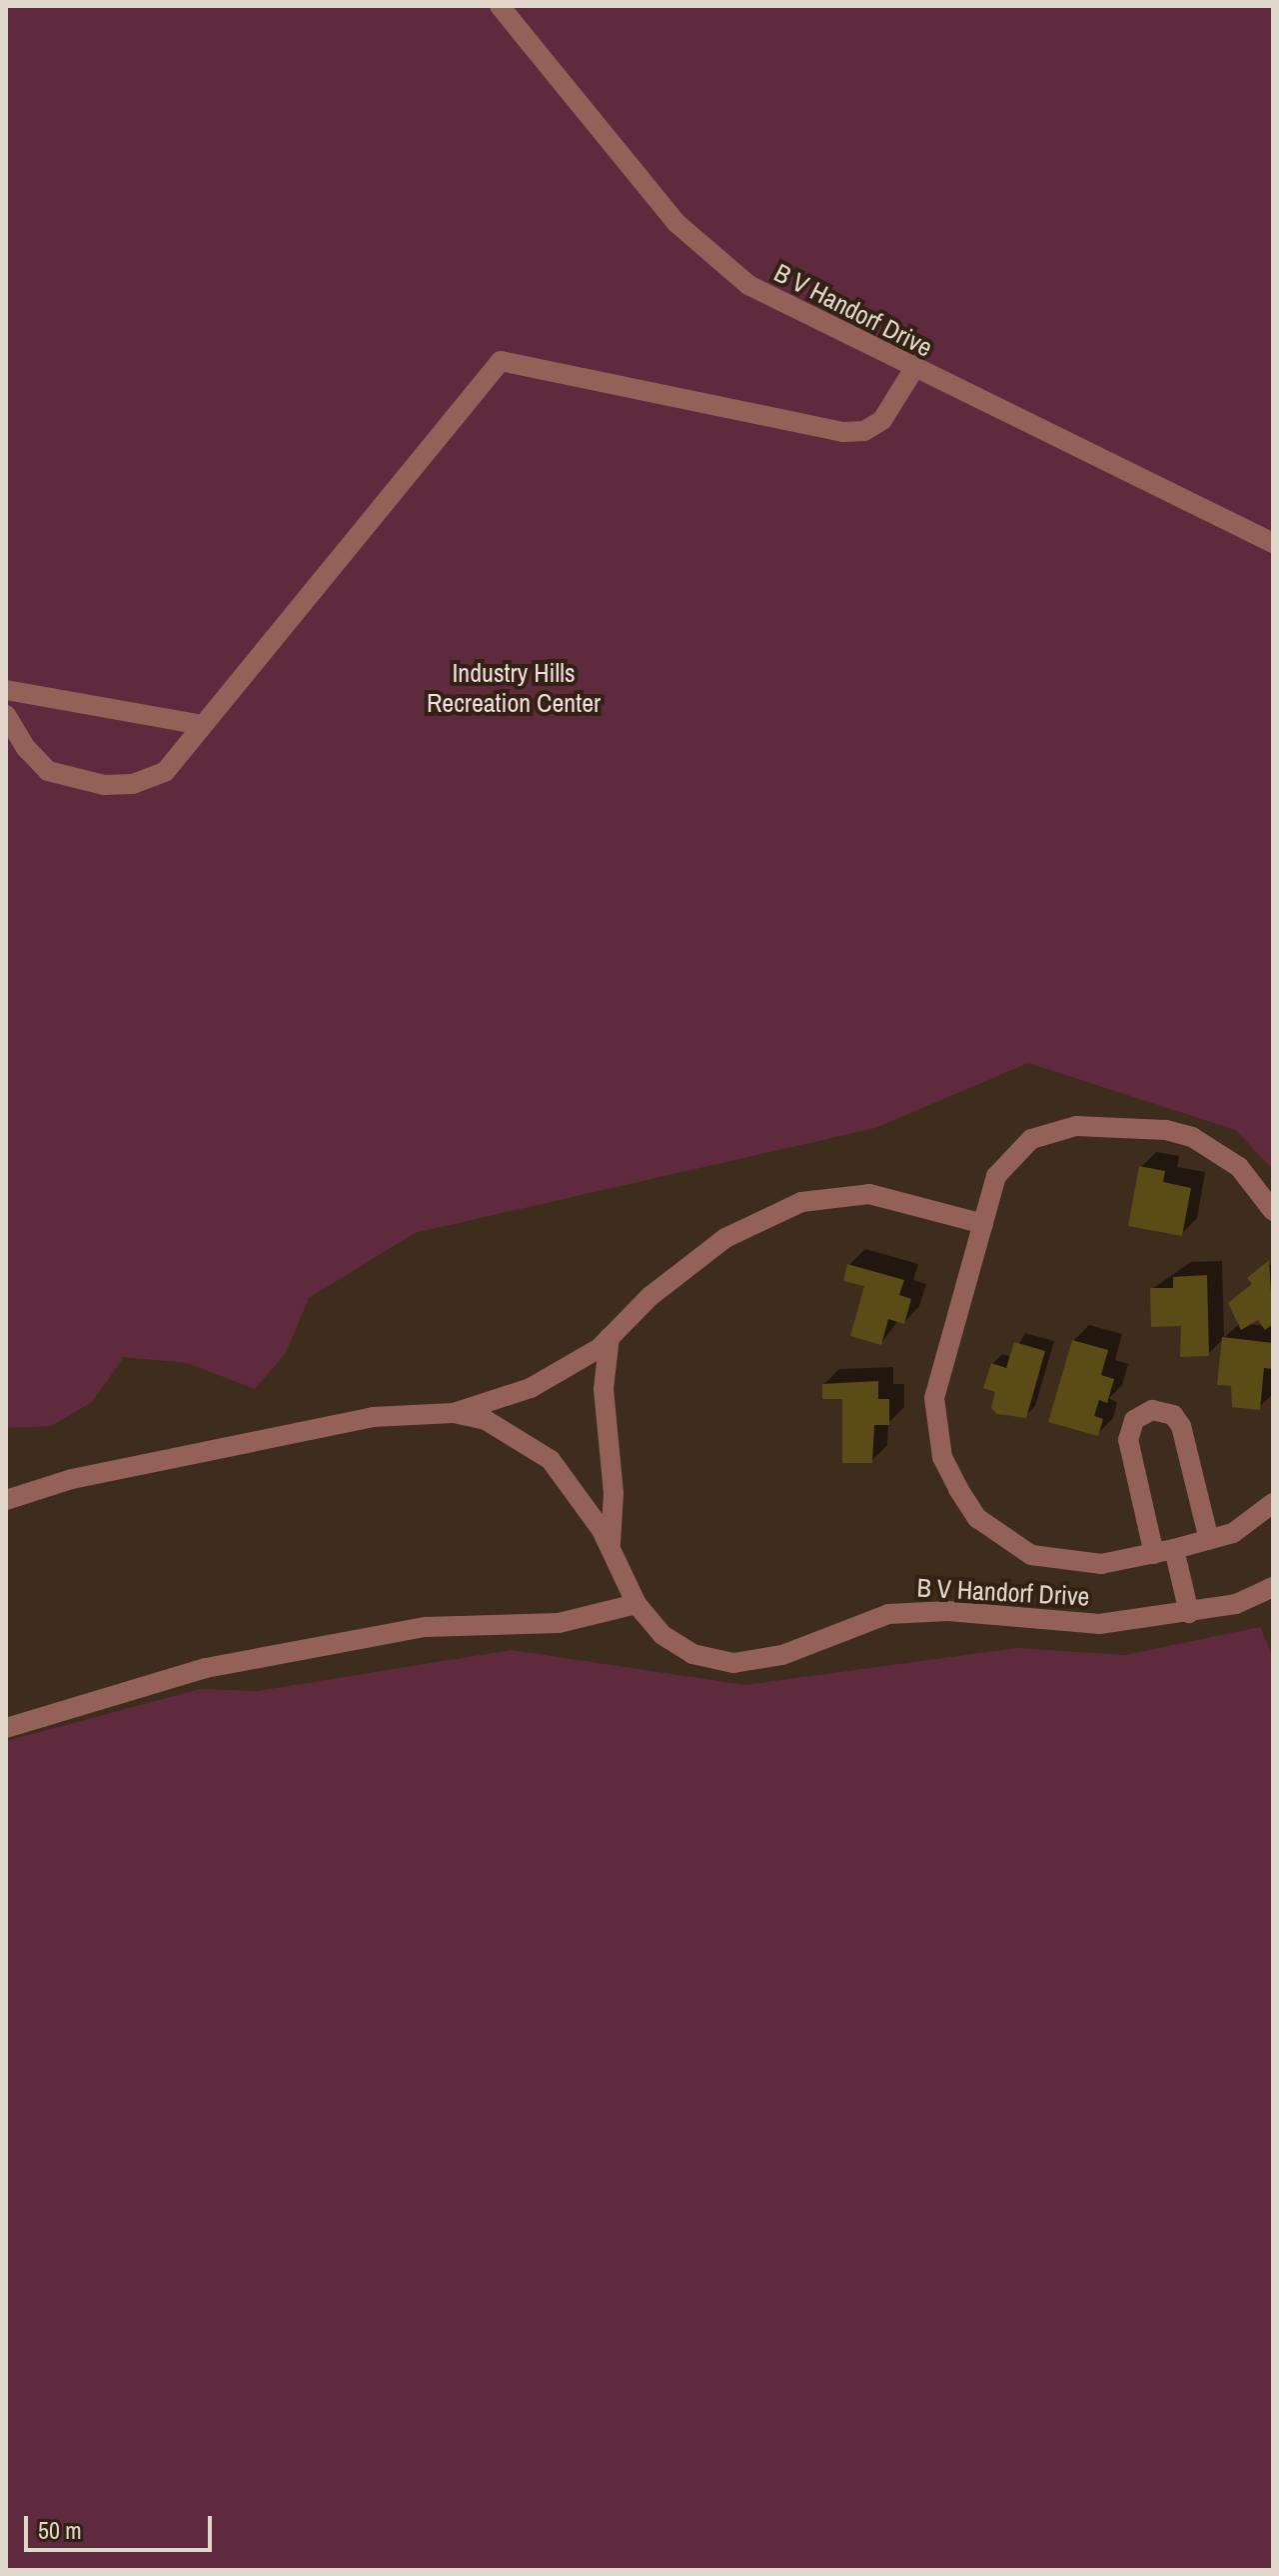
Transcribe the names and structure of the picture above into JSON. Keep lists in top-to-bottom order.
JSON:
{
  "streets": {
    "street": ["B V Handorf Drive"]
  },
  "parks": ["Industry Hills Recreation Center"],
  "scale_bar": "50 m"
}
